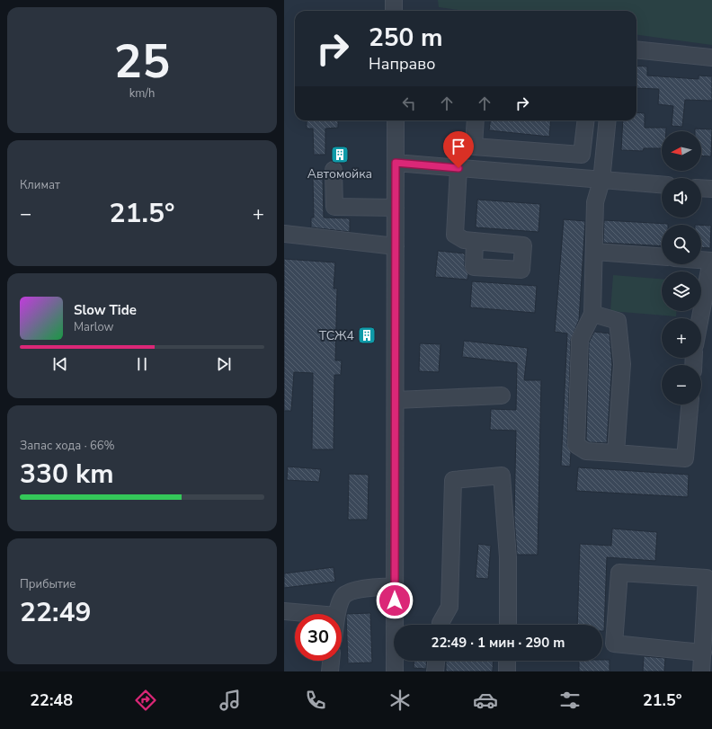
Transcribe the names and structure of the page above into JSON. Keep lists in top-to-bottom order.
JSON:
{
  "places": {
    "building": ["Автомойка", "ТСЖ4"]
  },
  "north": "left",
  "page": {
    "tile": [
      ["25", "km/h"],
      "Климат",
      ["Запас хода · 66%", "330 km"],
      ["Прибытие", "22:49"]
    ],
    "turn": ["250 m", "Направо"],
    "map_buttons": ["+", "−"],
    "heat": ["−", "21.5°", "+"],
    "song": ["Slow Tide", "Marlow"],
    "limit": "30",
    "trip": "22:49 · 1 мин · 290 m",
    "tabs": ["22:48", "21.5°"]
  }
}
